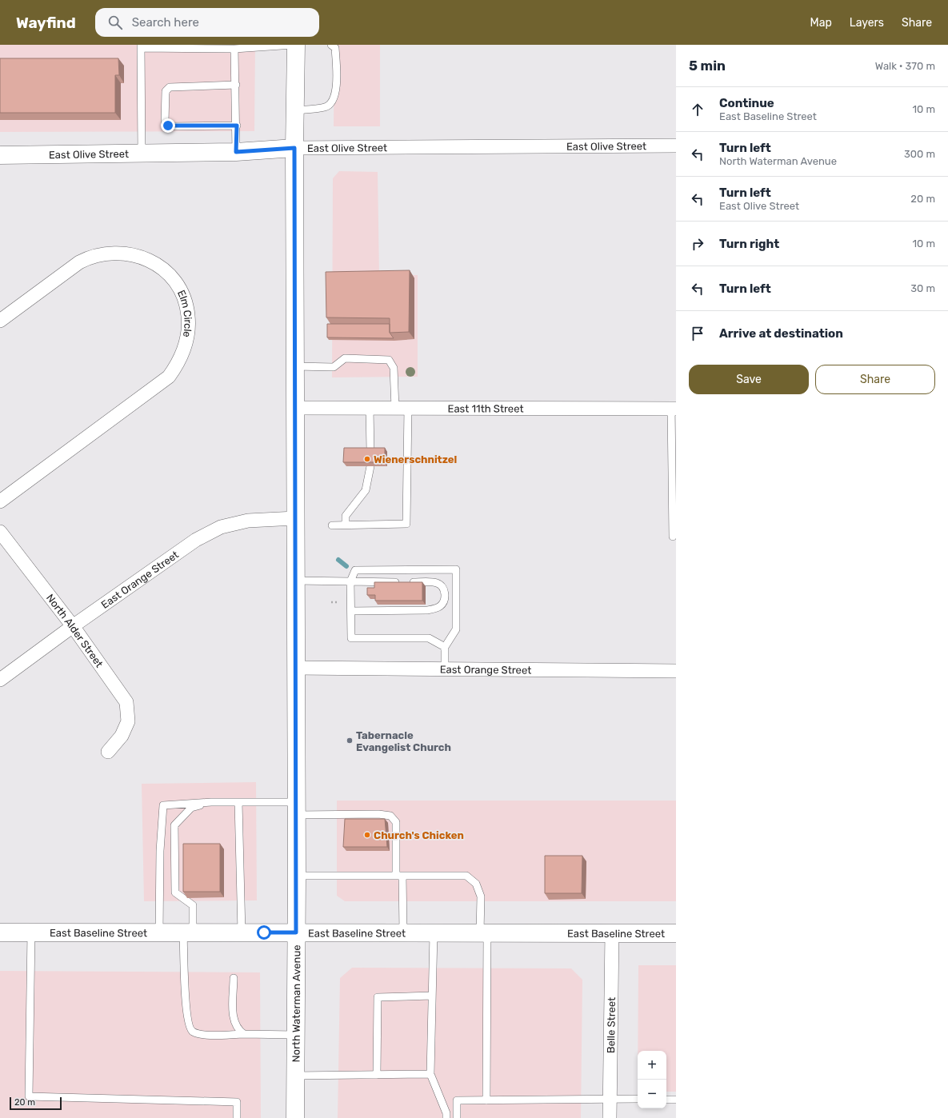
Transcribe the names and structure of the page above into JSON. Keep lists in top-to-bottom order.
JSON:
{
  "streets": {
    "main road": ["East Olive Street", "East Baseline Street", "North Waterman Avenue"],
    "street": [
      "Elm Circle",
      "East 11th Street",
      "East Orange Street",
      "North Alder Street",
      "Belle Street"
    ]
  },
  "crossings": [
    ["East Olive Street", "North Waterman Avenue"],
    ["East 11th Street", "North Waterman Avenue"],
    ["East Orange Street", "North Alder Street"],
    ["East Orange Street", "North Waterman Avenue"],
    ["East Baseline Street", "North Waterman Avenue"],
    ["East Baseline Street", "Belle Street"]
  ],
  "places": ["Wienerschnitzel", "Tabernacle Evangelist Church", "Church's Chicken"],
  "scale_bar": "20 m",
  "page": {
    "header": "Wayfind",
    "search": "Search here",
    "nav": ["Map", "Layers", "Share"],
    "heading": ["5 min", "Walk · 370 m"],
    "list": [
      ["Continue", "East Baseline Street", "10 m"],
      ["Turn left", "North Waterman Avenue", "300 m"],
      ["Turn left", "East Olive Street", "20 m"],
      ["Turn right", "10 m"],
      ["Turn left", "30 m"],
      "Arrive at destination"
    ],
    "buttons": ["Save", "Share"],
    "map_buttons": ["+", "−"],
    "scale": "20 m"
  }
}
